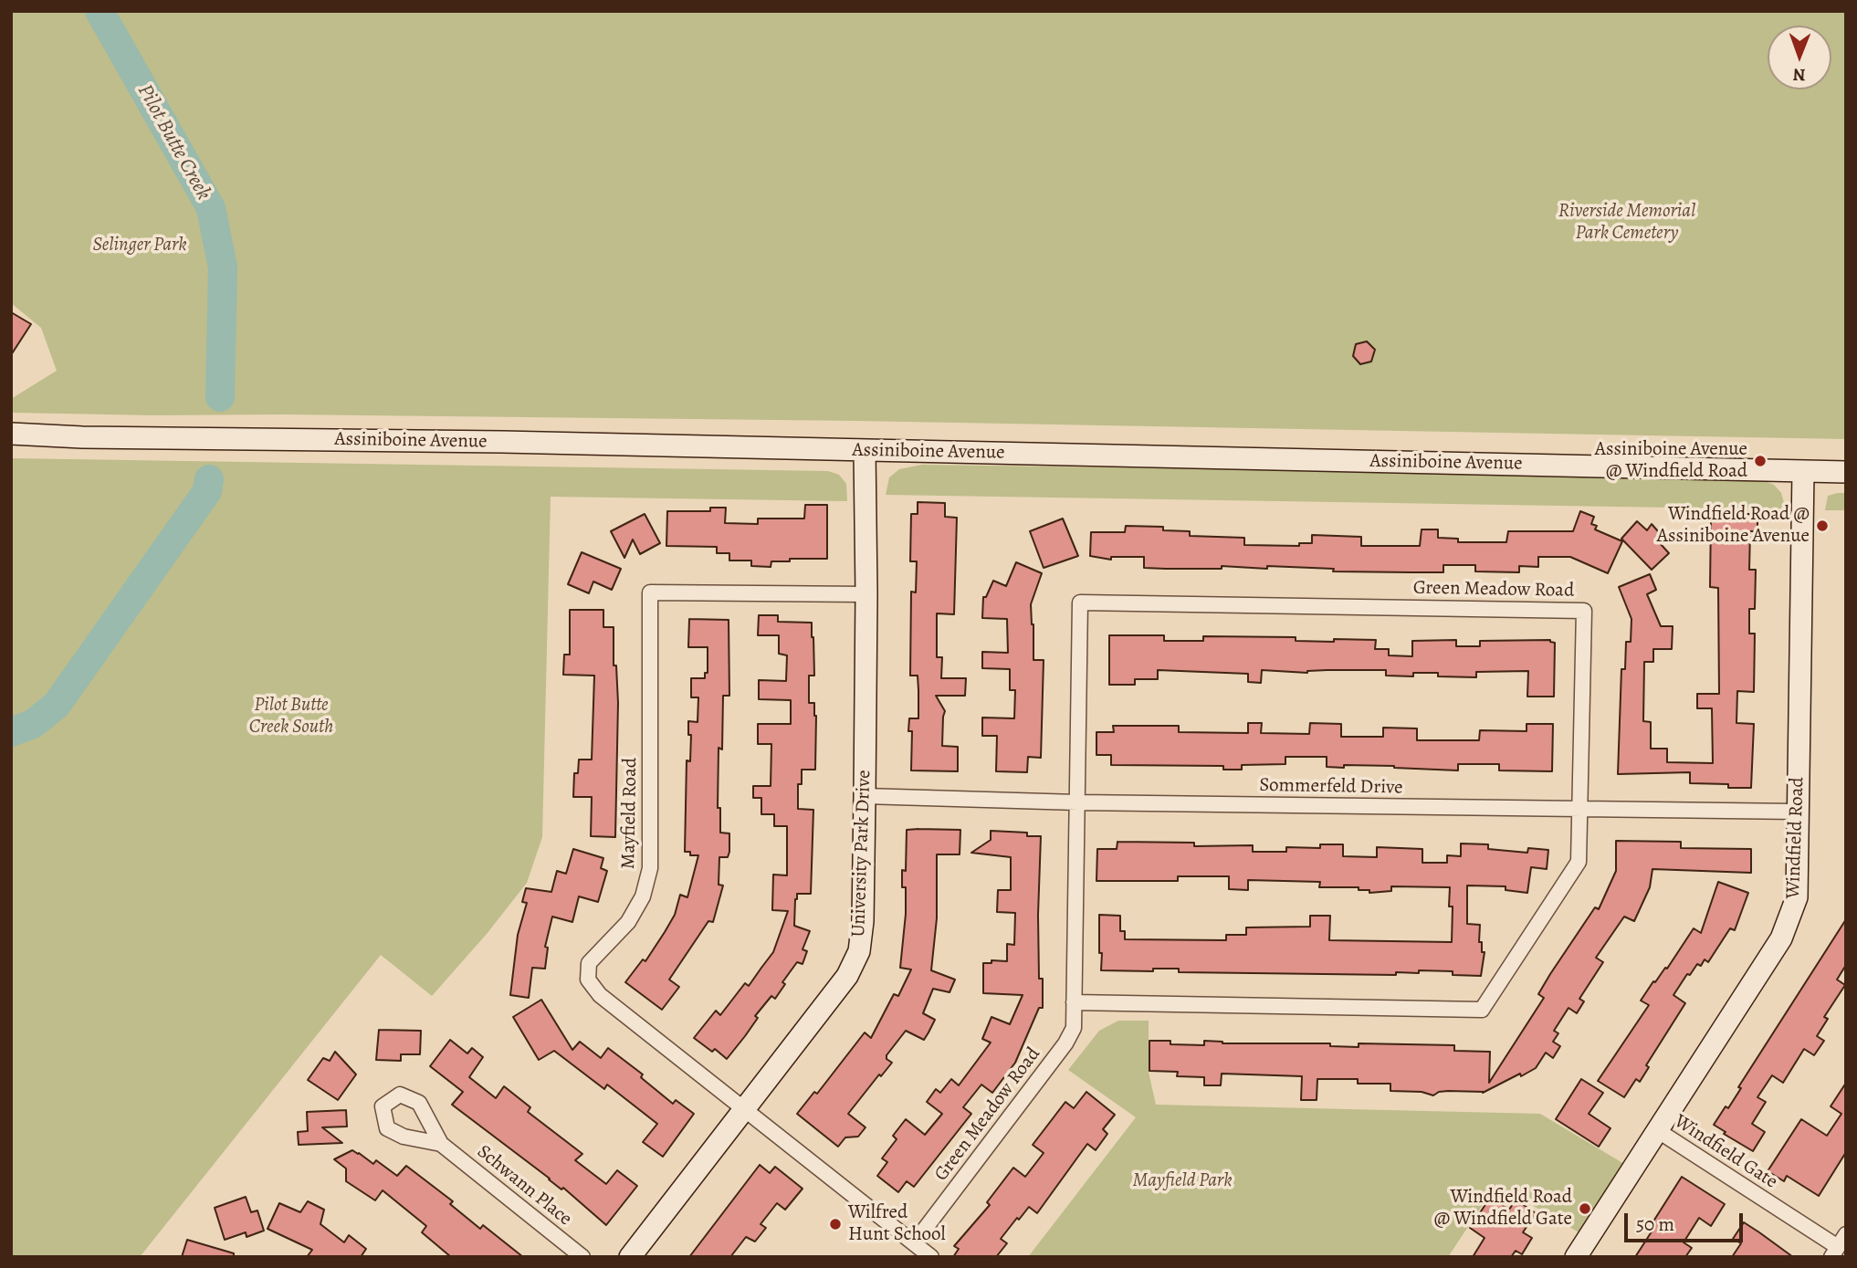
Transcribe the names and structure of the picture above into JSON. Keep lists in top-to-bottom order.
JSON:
{
  "streets": {
    "street": [
      "Assiniboine Avenue",
      "Green Meadow Road",
      "Sommerfeld Drive",
      "Mayfield Road",
      "Windfield Road",
      "University Park Drive",
      "Windfield Gate",
      "Schwann Place"
    ]
  },
  "crossings": [
    ["Assiniboine Avenue", "Windfield Road"],
    ["Assiniboine Avenue", "University Park Drive"],
    ["Green Meadow Road", "Sommerfeld Drive"],
    ["Green Meadow Road", "Mayfield Road"],
    ["Sommerfeld Drive", "Windfield Road"],
    ["Sommerfeld Drive", "University Park Drive"],
    ["Mayfield Road", "University Park Drive"],
    ["Windfield Road", "Windfield Gate"]
  ],
  "water": ["Pilot Butte Creek"],
  "parks": [
    "Riverside Memorial Park Cemetery",
    "Selinger Park",
    "Pilot Butte Creek South",
    "Mayfield Park"
  ],
  "places": [
    "Assiniboine Avenue @ Windfield Road",
    "Windfield Road @ Assiniboine Avenue",
    "Windfield Road @ Windfield Gate",
    "Wilfred Hunt School"
  ],
  "scale_bar": "50 m",
  "north": "bottom"
}
